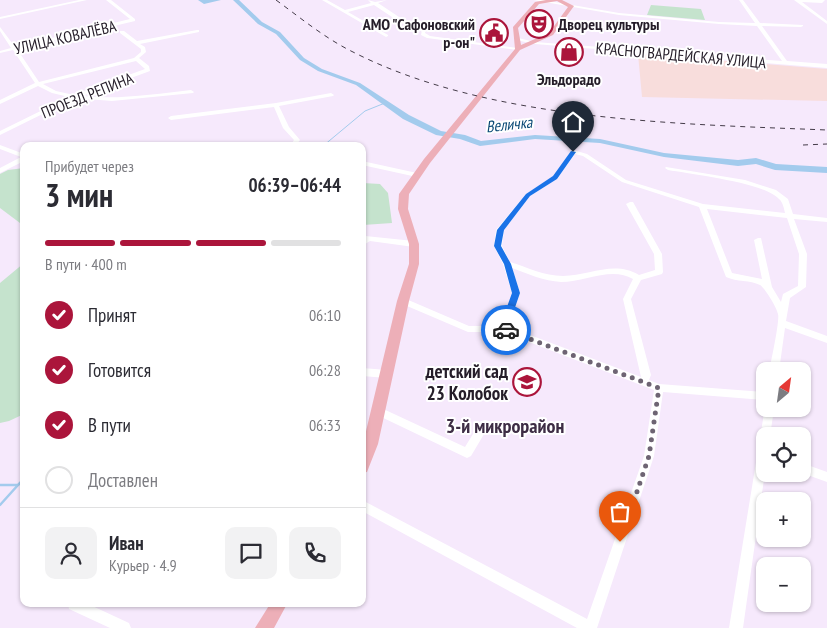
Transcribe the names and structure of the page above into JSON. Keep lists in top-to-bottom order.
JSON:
{
  "streets": {
    "street": ["УЛИЦА КОВАЛЁВА", "КРАСНОГВАРДЕЙСКАЯ УЛИЦА", "ПРОЕЗД РЕПИНА"]
  },
  "districts": ["3-й микрорайон"],
  "water": ["Величка"],
  "places": {
    "theatre": ["Дворец культуры"],
    "public building": ["АМО \"Сафоновский р-он\""],
    "shop": ["Эльдорадо"],
    "school or university": ["детский сад 23 Колобок"]
  },
  "north": "top right",
  "page": {
    "heading": ["3 мин", "Прибудет через", "06:39–06:44"],
    "panel": ["Иван", "Курьер · 4.9"],
    "bar": "В пути · 400 m",
    "list": [
      ["Принят", "06:10"],
      ["Готовится", "06:28"],
      ["В пути", "06:33"],
      "Доставлен"
    ],
    "map_buttons": ["+", "−"]
  }
}
